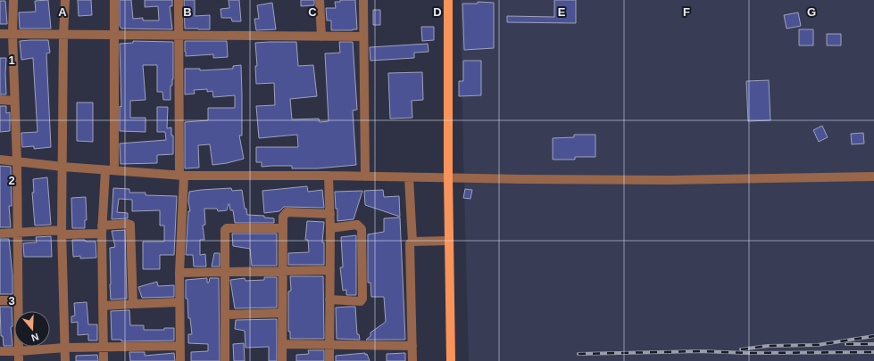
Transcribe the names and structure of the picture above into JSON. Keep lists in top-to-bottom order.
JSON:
{
  "north": "bottom",
  "grid": {
    "columns": [
      "A",
      "B",
      "C",
      "D",
      "E",
      "F",
      "G"
    ],
    "rows": ["1", "2", "3"]
  }
}
